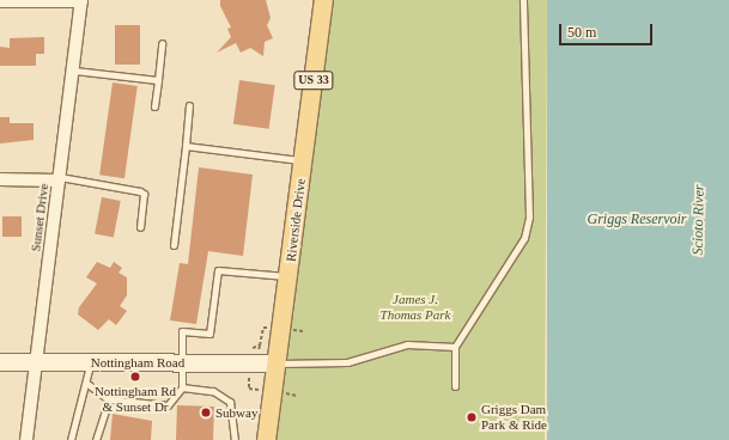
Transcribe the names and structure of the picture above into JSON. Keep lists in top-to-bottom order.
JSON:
{
  "streets": {
    "main road": ["US 33", "Riverside Drive"],
    "street": ["Sunset Drive", "Nottingham Road"]
  },
  "crossings": [
    ["Sunset Drive", "Nottingham Road"],
    ["Riverside Drive", "Nottingham Road"]
  ],
  "water": ["Griggs Reservoir", "Scioto River"],
  "parks": ["James J. Thomas Park"],
  "places": ["Nottingham Rd & Sunset Dr", "Subway", "Griggs Dam Park & Ride"],
  "scale_bar": "50 m"
}
